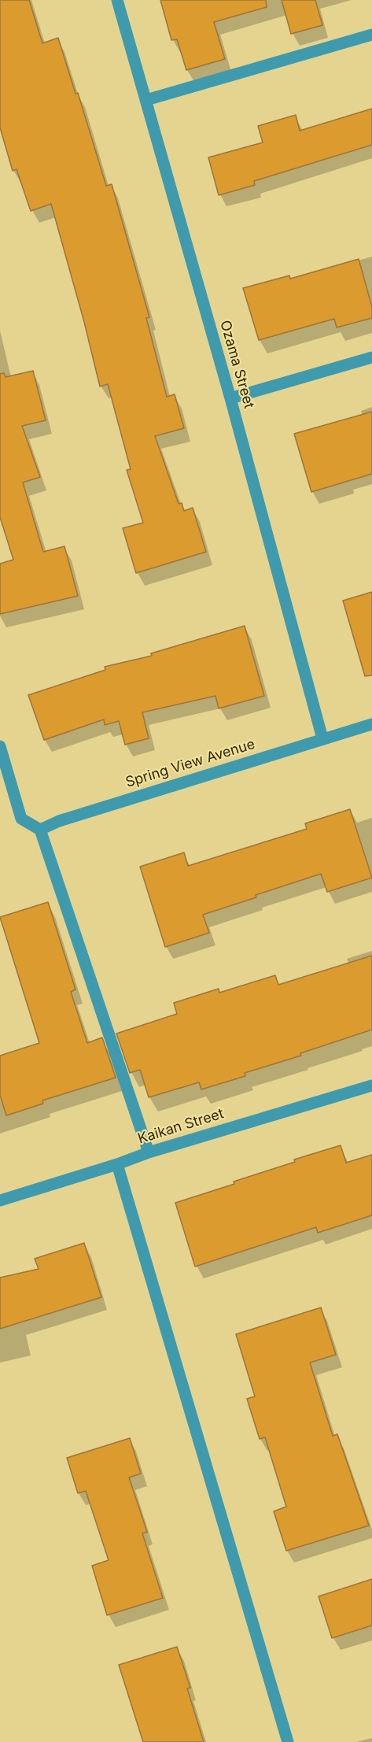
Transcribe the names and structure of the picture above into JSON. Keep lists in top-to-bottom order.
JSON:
{
  "streets": {
    "street": ["Ozama Street", "Spring View Avenue", "Kaikan Street"]
  },
  "crossings": [
    ["Ozama Street", "Spring View Avenue"]
  ]
}
